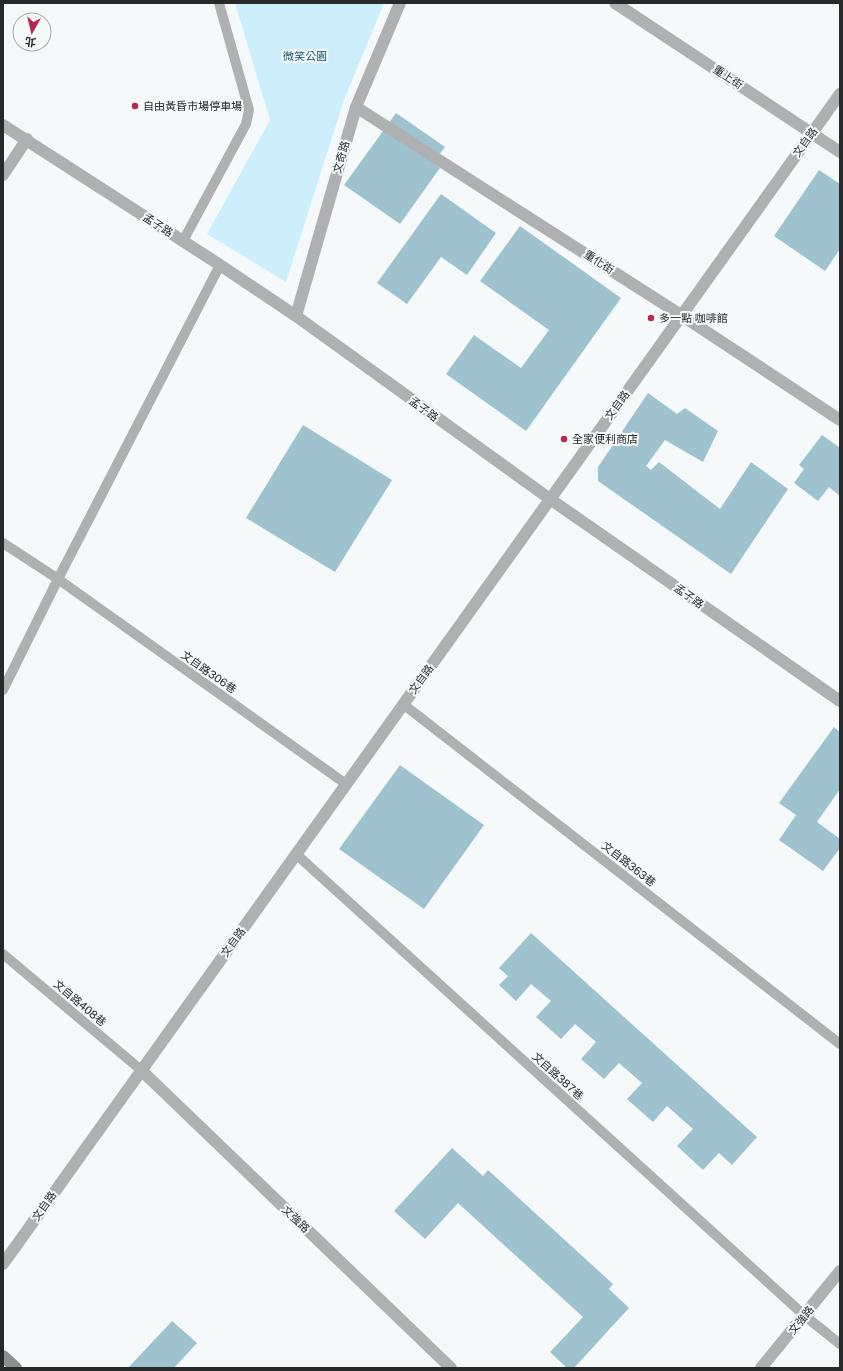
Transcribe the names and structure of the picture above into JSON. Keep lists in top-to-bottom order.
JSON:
{
  "streets": {
    "street": [
      "重上街",
      "文自路",
      "文奇路",
      "孟子路",
      "重化街",
      "文強路"
    ],
    "lane": [
      "文自路306巷",
      "文自路363巷",
      "文自路408巷",
      "文自路387巷"
    ]
  },
  "crossings": [
    ["重上街", "文自路"],
    ["文自路", "孟子路"],
    ["文自路", "重化街"],
    ["文自路", "文自路306巷"],
    ["文自路", "文自路363巷"],
    ["文自路", "文自路408巷"],
    ["文自路", "文自路387巷"],
    ["文自路", "文強路"],
    ["文奇路", "孟子路"],
    ["文奇路", "重化街"],
    ["文自路408巷", "文強路"],
    ["文自路387巷", "文強路"]
  ],
  "parks": ["微笑公園"],
  "places": ["自由黃昏市場停車場", "多一點 咖啡館", "全家便利商店"],
  "north": "bottom"
}
